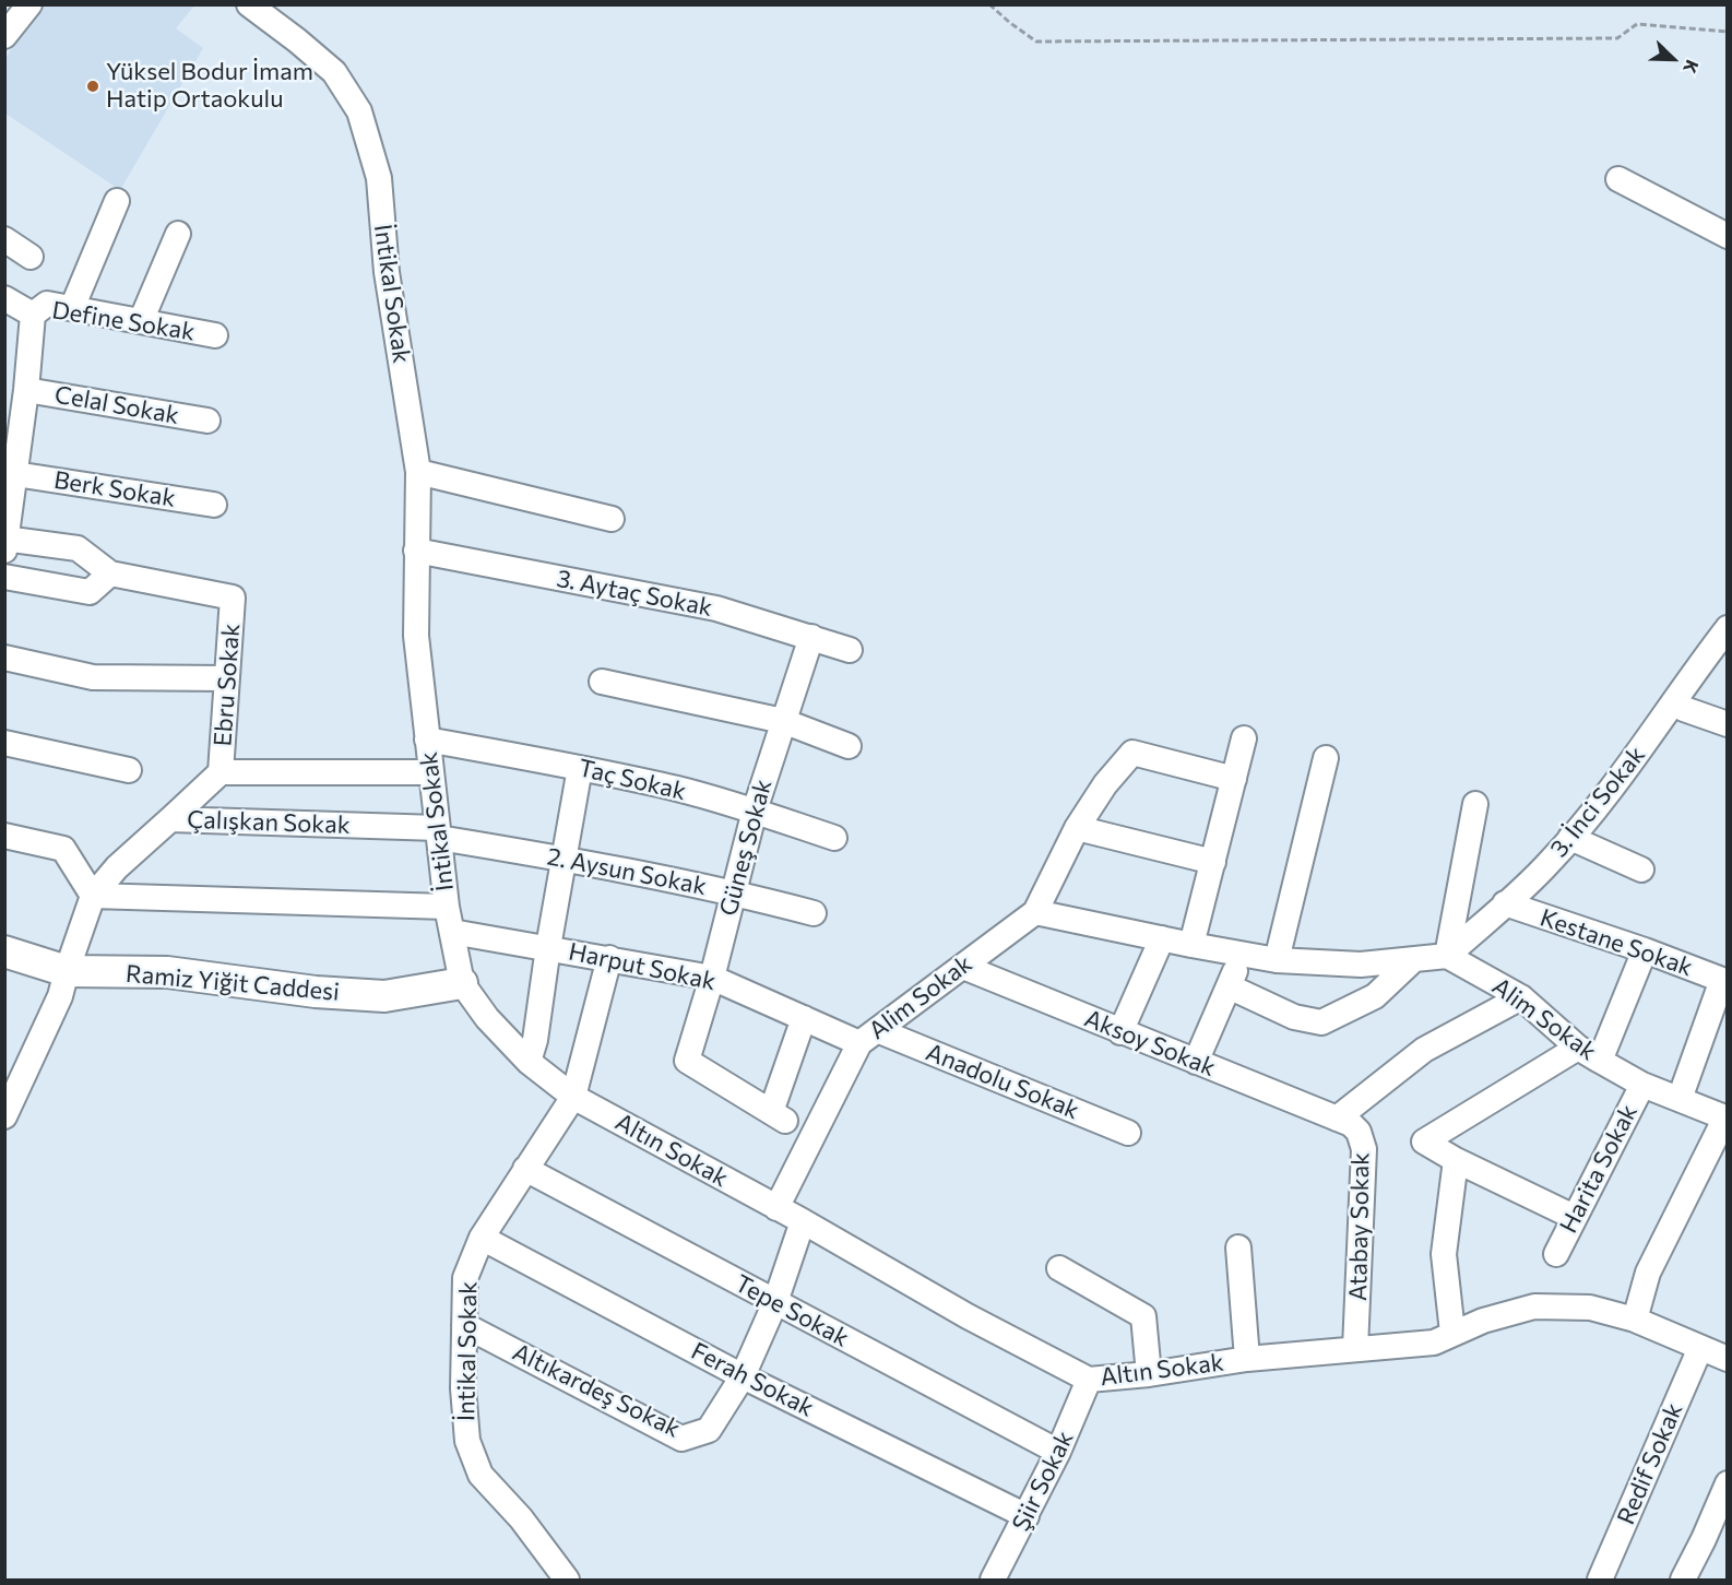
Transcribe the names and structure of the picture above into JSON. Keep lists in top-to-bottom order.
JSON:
{
  "streets": {
    "main road": ["Ramiz Yiğit Caddesi"],
    "street": [
      "İntikal Sokak",
      "Define Sokak",
      "Celal Sokak",
      "Berk Sokak",
      "3. Aytaç Sokak",
      "Ebru Sokak",
      "Taç Sokak",
      "3. İnci Sokak",
      "Çalışkan Sokak",
      "Güneş Sokak",
      "2. Aysun Sokak",
      "Kestane Sokak",
      "Harput Sokak",
      "Alim Sokak",
      "Aksoy Sokak",
      "Anadolu Sokak",
      "Altın Sokak",
      "Harita Sokak",
      "Atabay Sokak",
      "Tepe Sokak",
      "Ferah Sokak",
      "Altıkardeş Sokak",
      "Redif Sokak",
      "Şiir Sokak"
    ]
  },
  "crossings": [
    ["İntikal Sokak", "3. Aytaç Sokak"],
    ["İntikal Sokak", "Taç Sokak"],
    ["İntikal Sokak", "Çalışkan Sokak"],
    ["İntikal Sokak", "2. Aysun Sokak"],
    ["İntikal Sokak", "Harput Sokak"],
    ["İntikal Sokak", "Ramiz Yiğit Caddesi"],
    ["İntikal Sokak", "Altın Sokak"],
    ["İntikal Sokak", "Tepe Sokak"],
    ["İntikal Sokak", "Ferah Sokak"],
    ["İntikal Sokak", "Altıkardeş Sokak"],
    ["3. Aytaç Sokak", "Güneş Sokak"],
    ["Taç Sokak", "Güneş Sokak"],
    ["3. İnci Sokak", "Kestane Sokak"],
    ["3. İnci Sokak", "Alim Sokak"],
    ["Çalışkan Sokak", "2. Aysun Sokak"],
    ["Çalışkan Sokak", "Ramiz Yiğit Caddesi"],
    ["Güneş Sokak", "2. Aysun Sokak"],
    ["Güneş Sokak", "Harput Sokak"],
    ["Harput Sokak", "Alim Sokak"],
    ["Harput Sokak", "Anadolu Sokak"],
    ["Alim Sokak", "Aksoy Sokak"],
    ["Alim Sokak", "Anadolu Sokak"],
    ["Alim Sokak", "Altın Sokak"],
    ["Alim Sokak", "Harita Sokak"],
    ["Aksoy Sokak", "Atabay Sokak"],
    ["Altın Sokak", "Atabay Sokak"],
    ["Altın Sokak", "Altıkardeş Sokak"],
    ["Altın Sokak", "Redif Sokak"],
    ["Altın Sokak", "Şiir Sokak"],
    ["Tepe Sokak", "Altıkardeş Sokak"],
    ["Tepe Sokak", "Şiir Sokak"],
    ["Ferah Sokak", "Altıkardeş Sokak"],
    ["Ferah Sokak", "Şiir Sokak"]
  ],
  "places": ["Yüksel Bodur İmam Hatip Ortaokulu"],
  "north": "bottom right"
}
